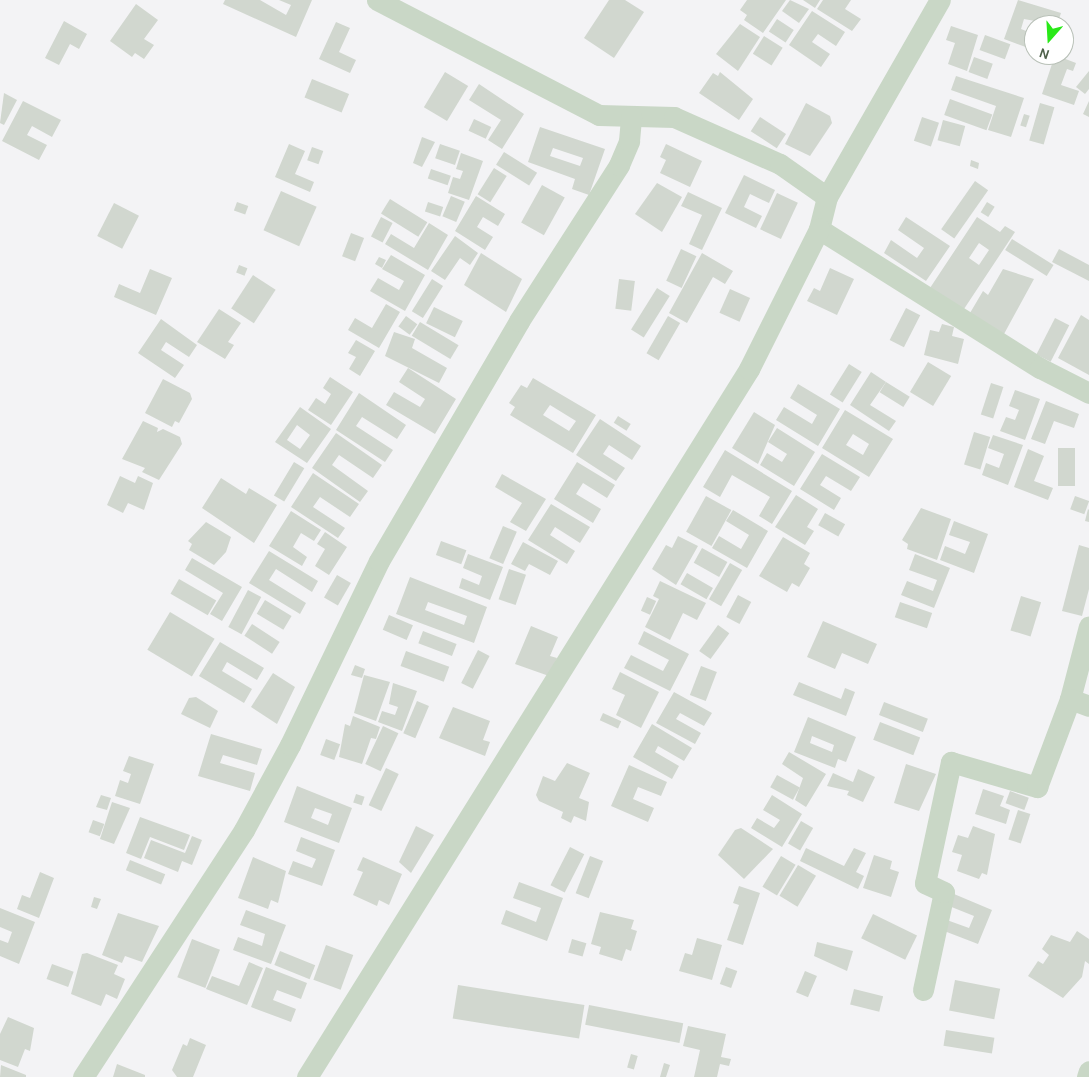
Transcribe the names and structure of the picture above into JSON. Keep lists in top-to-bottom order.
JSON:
{
  "north": "bottom"
}
